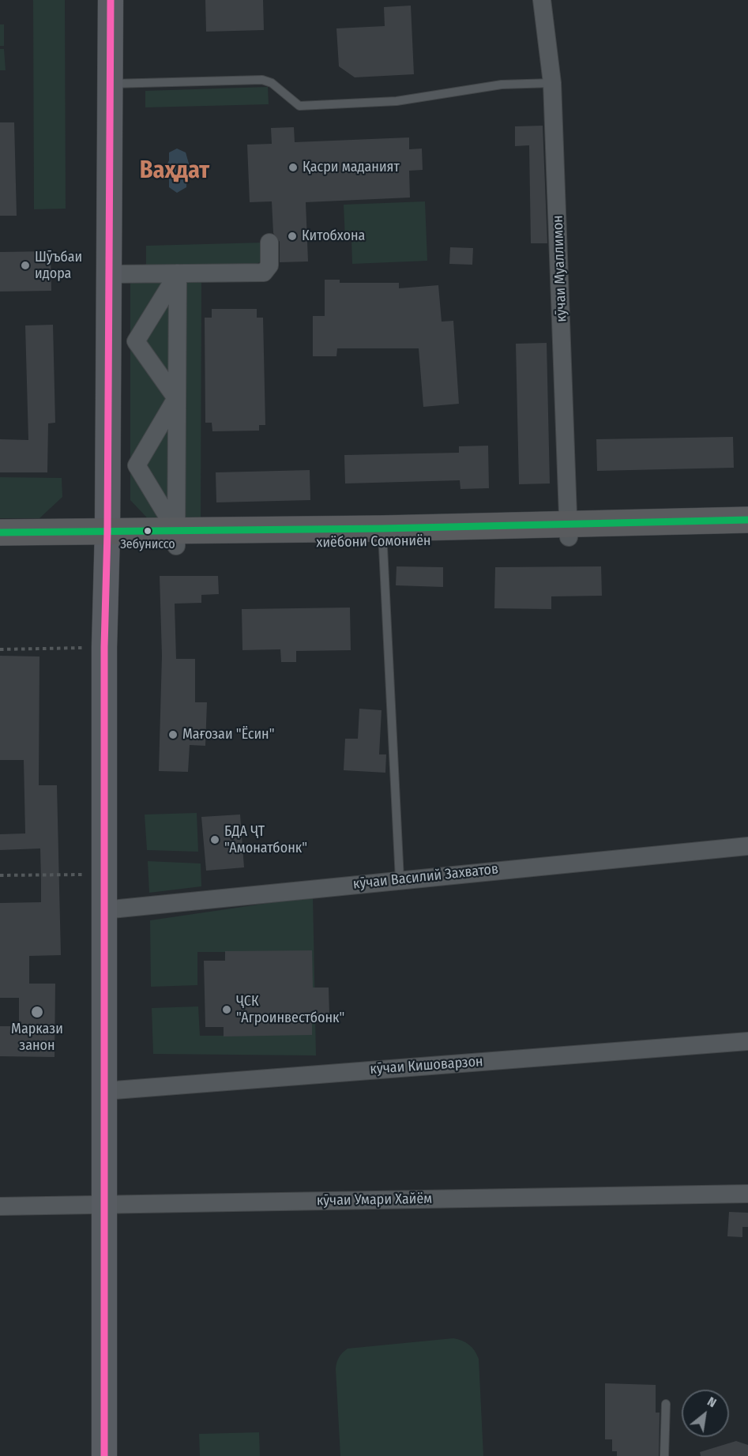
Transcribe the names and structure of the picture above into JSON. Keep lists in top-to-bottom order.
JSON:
{
  "streets": {
    "highway": ["хиёбони Сомониён"],
    "street": [
      "кӯчаи Муаллимон",
      "кӯчаи Василий Захватов",
      "кӯчаи Кишоварзон",
      "кӯчаи Умари Хайём"
    ]
  },
  "crossings": [
    ["кӯчаи Муаллимон", "хиёбони Сомониён"]
  ],
  "districts": ["Ваҳдат"],
  "places": [
    "Қасри маданият",
    "Китобхона",
    "Шӯъбаи идора",
    "Зебуниссо",
    "Мағозаи \"Ёсин\"",
    "БДА ҶТ \"Амонатбонк\"",
    "ҶСК \"Агроинвестбонк\"",
    "Маркази занон"
  ],
  "north": "top right"
}
